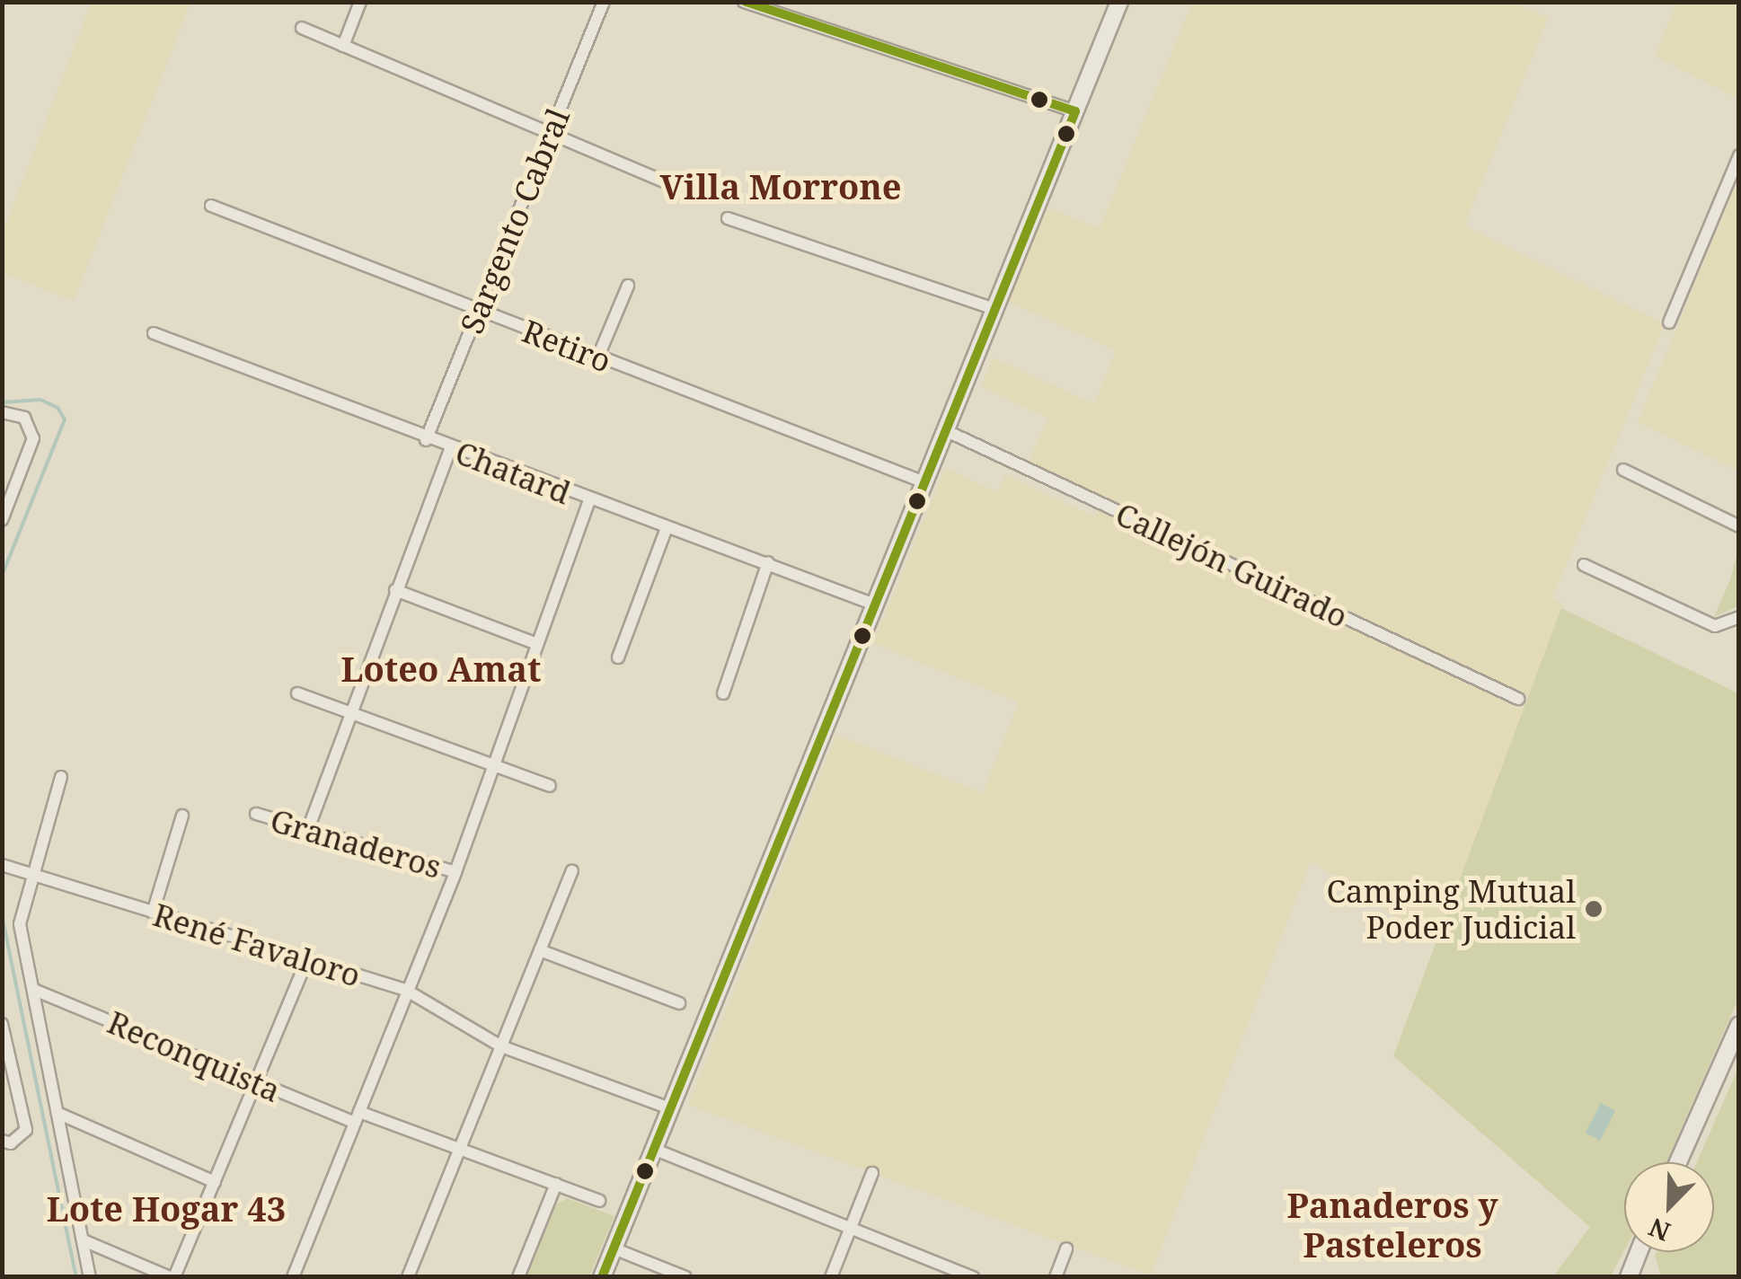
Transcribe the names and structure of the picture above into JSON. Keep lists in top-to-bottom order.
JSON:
{
  "streets": {
    "street": [
      "Sargento Cabral",
      "Retiro",
      "Chatard",
      "Callejón Guirado",
      "Granaderos",
      "René Favaloro",
      "Reconquista"
    ]
  },
  "crossings": [
    ["Sargento Cabral", "Retiro"],
    ["Sargento Cabral", "Chatard"]
  ],
  "districts": [
    "Villa Morrone",
    "Loteo Amat",
    "Panaderos y Pasteleros",
    "Lote Hogar 43"
  ],
  "places": ["Camping Mutual Poder Judicial"],
  "north": "bottom left"
}
